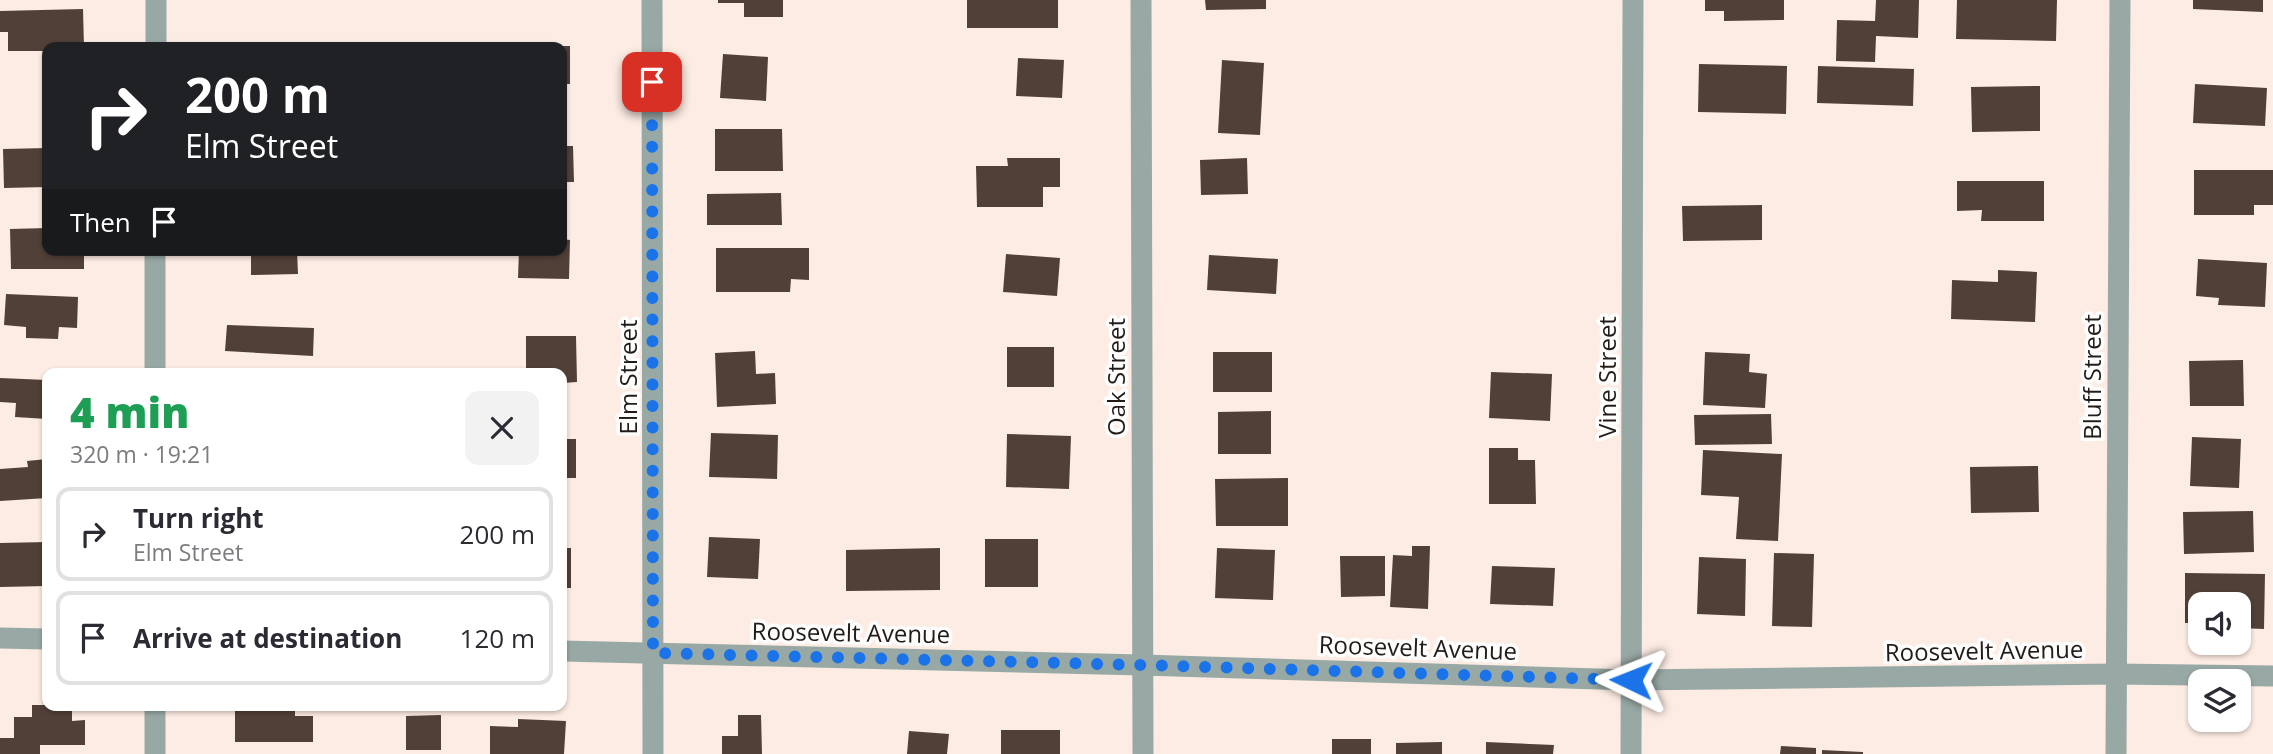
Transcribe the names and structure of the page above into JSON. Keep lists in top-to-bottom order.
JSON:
{
  "streets": {
    "street": [
      "Elm Street",
      "Oak Street",
      "Vine Street",
      "Bluff Street",
      "Roosevelt Avenue"
    ]
  },
  "crossings": [
    ["Elm Street", "Roosevelt Avenue"],
    ["Oak Street", "Roosevelt Avenue"],
    ["Vine Street", "Roosevelt Avenue"],
    ["Bluff Street", "Roosevelt Avenue"]
  ],
  "page": {
    "turn": ["200 m", "Elm Street"],
    "then": "Then",
    "heading": ["4 min", "320 m · 19:21"],
    "list": [
      {
        "name": "Turn right",
        "note": "Elm Street",
        "value": "200 m"
      },
      {
        "name": "Arrive at destination",
        "value": "120 m"
      }
    ]
  }
}
